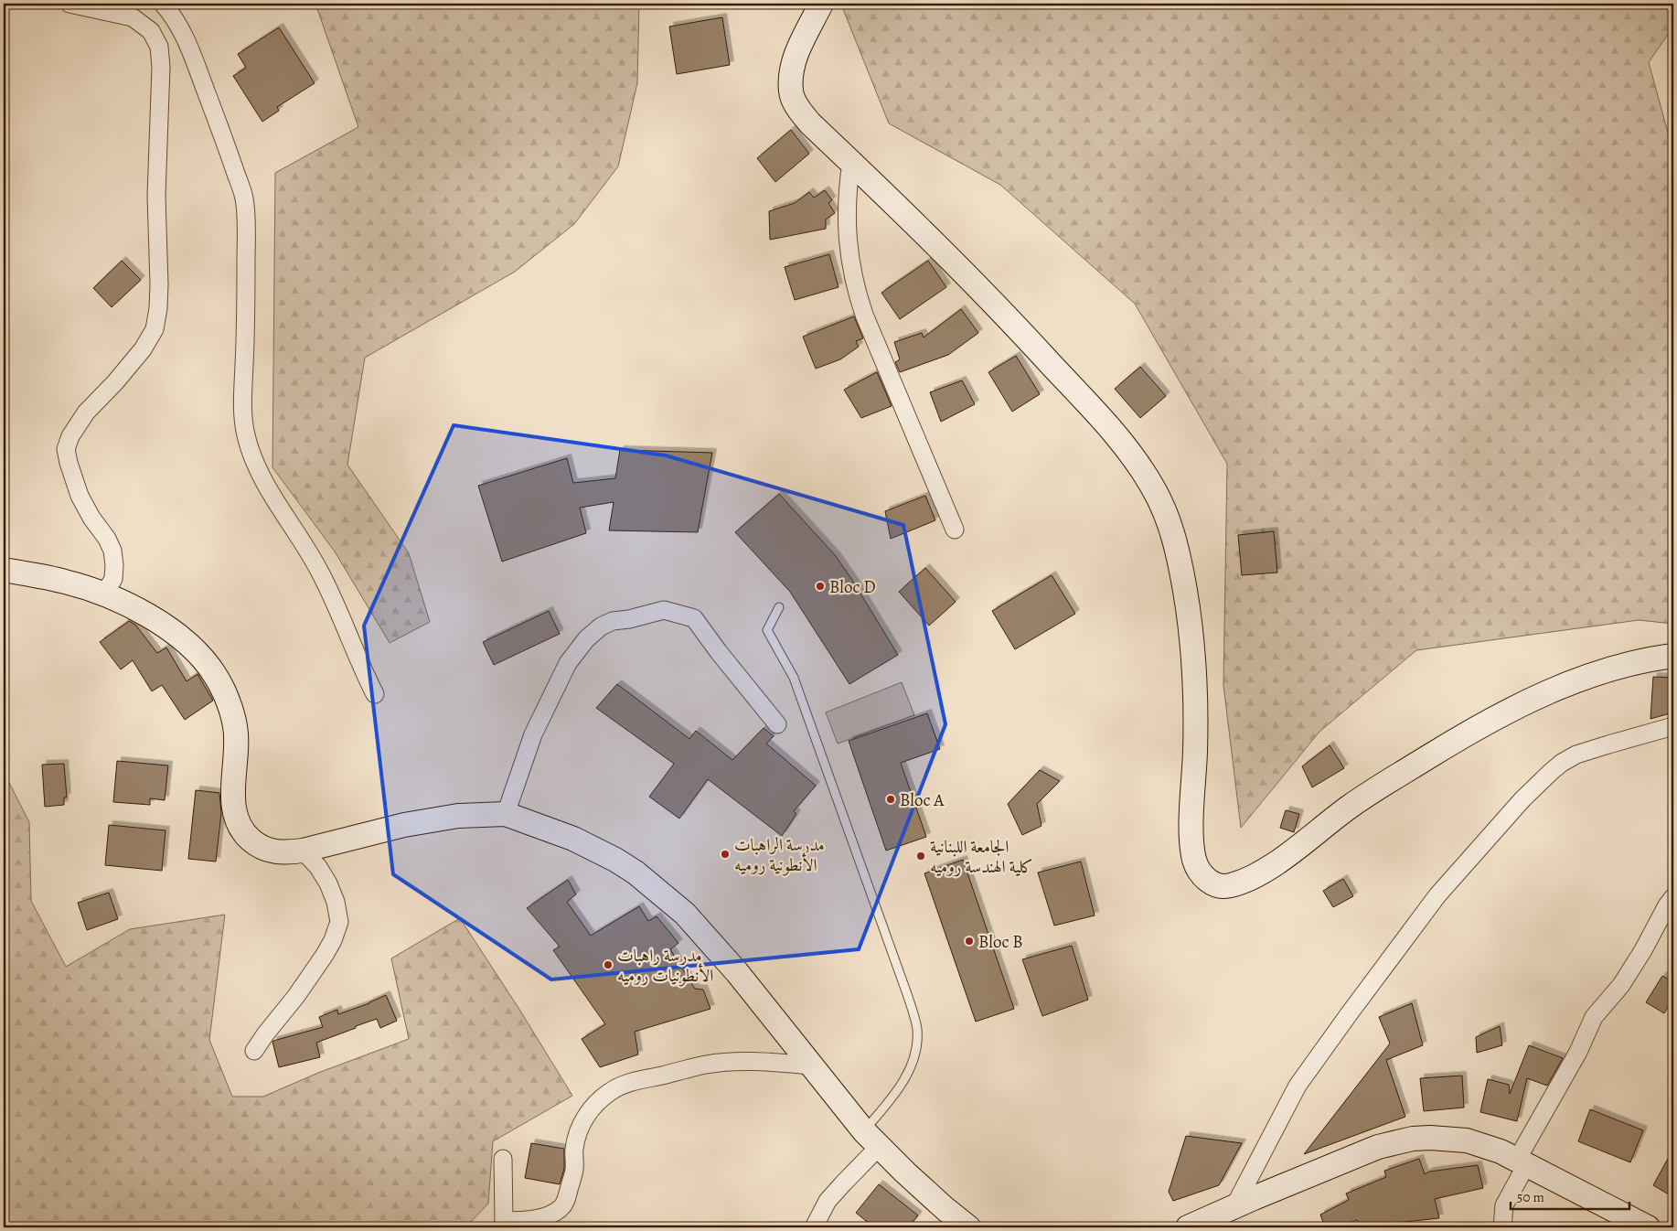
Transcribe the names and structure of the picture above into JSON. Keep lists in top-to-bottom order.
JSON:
{
  "places": [
    "Bloc D",
    "Bloc A",
    "مدرسة الراهبات الأنطونية روميه",
    "الجامعة اللبنانية كلية الهندسة روميه",
    "Bloc B",
    "مدرسة راهبات الأنطونيات روميه"
  ],
  "scale_bar": "50 m"
}
